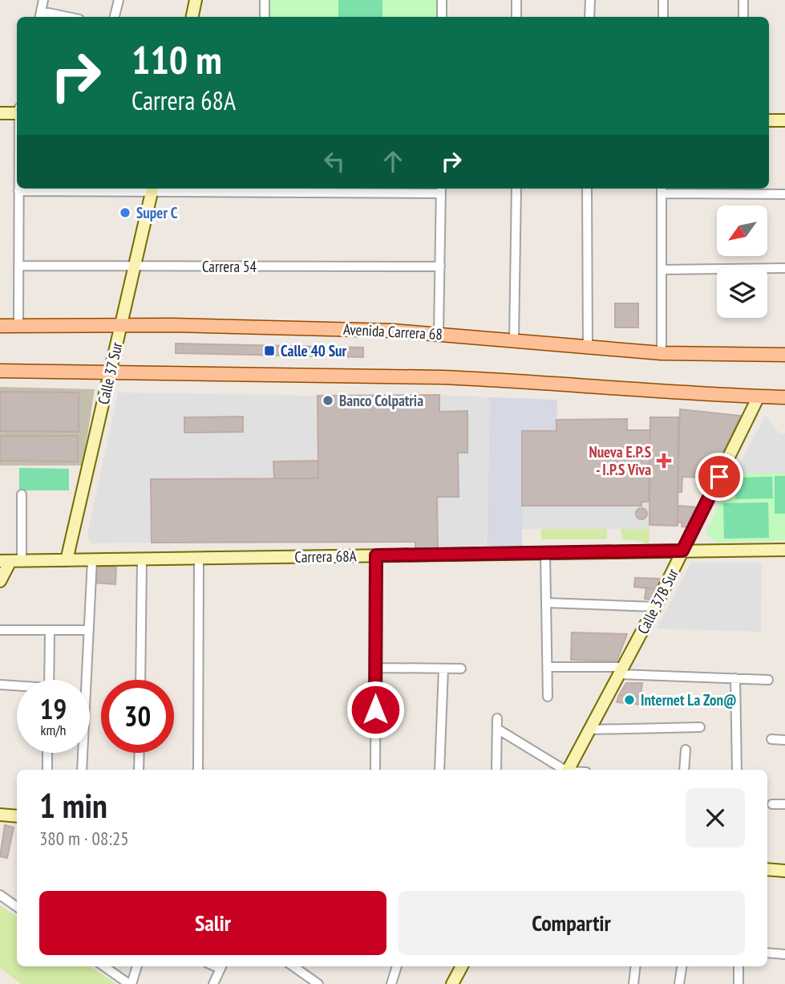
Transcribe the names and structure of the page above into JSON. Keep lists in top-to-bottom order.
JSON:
{
  "streets": {
    "main road": ["Avenida Carrera 68"],
    "street": [
      "Carrera 54",
      "Calle 37 Sur",
      "Carrera 68A",
      "Calle 37B Sur"
    ]
  },
  "crossings": [
    ["Carrera 54", "Calle 37 Sur"],
    ["Avenida Carrera 68", "Calle 37 Sur"],
    ["Calle 37 Sur", "Carrera 68A"],
    ["Carrera 68A", "Calle 37B Sur"]
  ],
  "places": {
    "other": ["Super C", "Banco Colpatria", "Internet La Zon@"],
    "transit": ["Calle 40 Sur"],
    "health": ["Nueva E.P.S - I.P.S Viva"]
  },
  "north": "bottom left",
  "page": {
    "turn": ["110 m", "Carrera 68A"],
    "speed": "19 km/h",
    "limit": "30",
    "heading": ["1 min", "380 m · 08:25"],
    "buttons": ["Salir", "Compartir"]
  }
}
